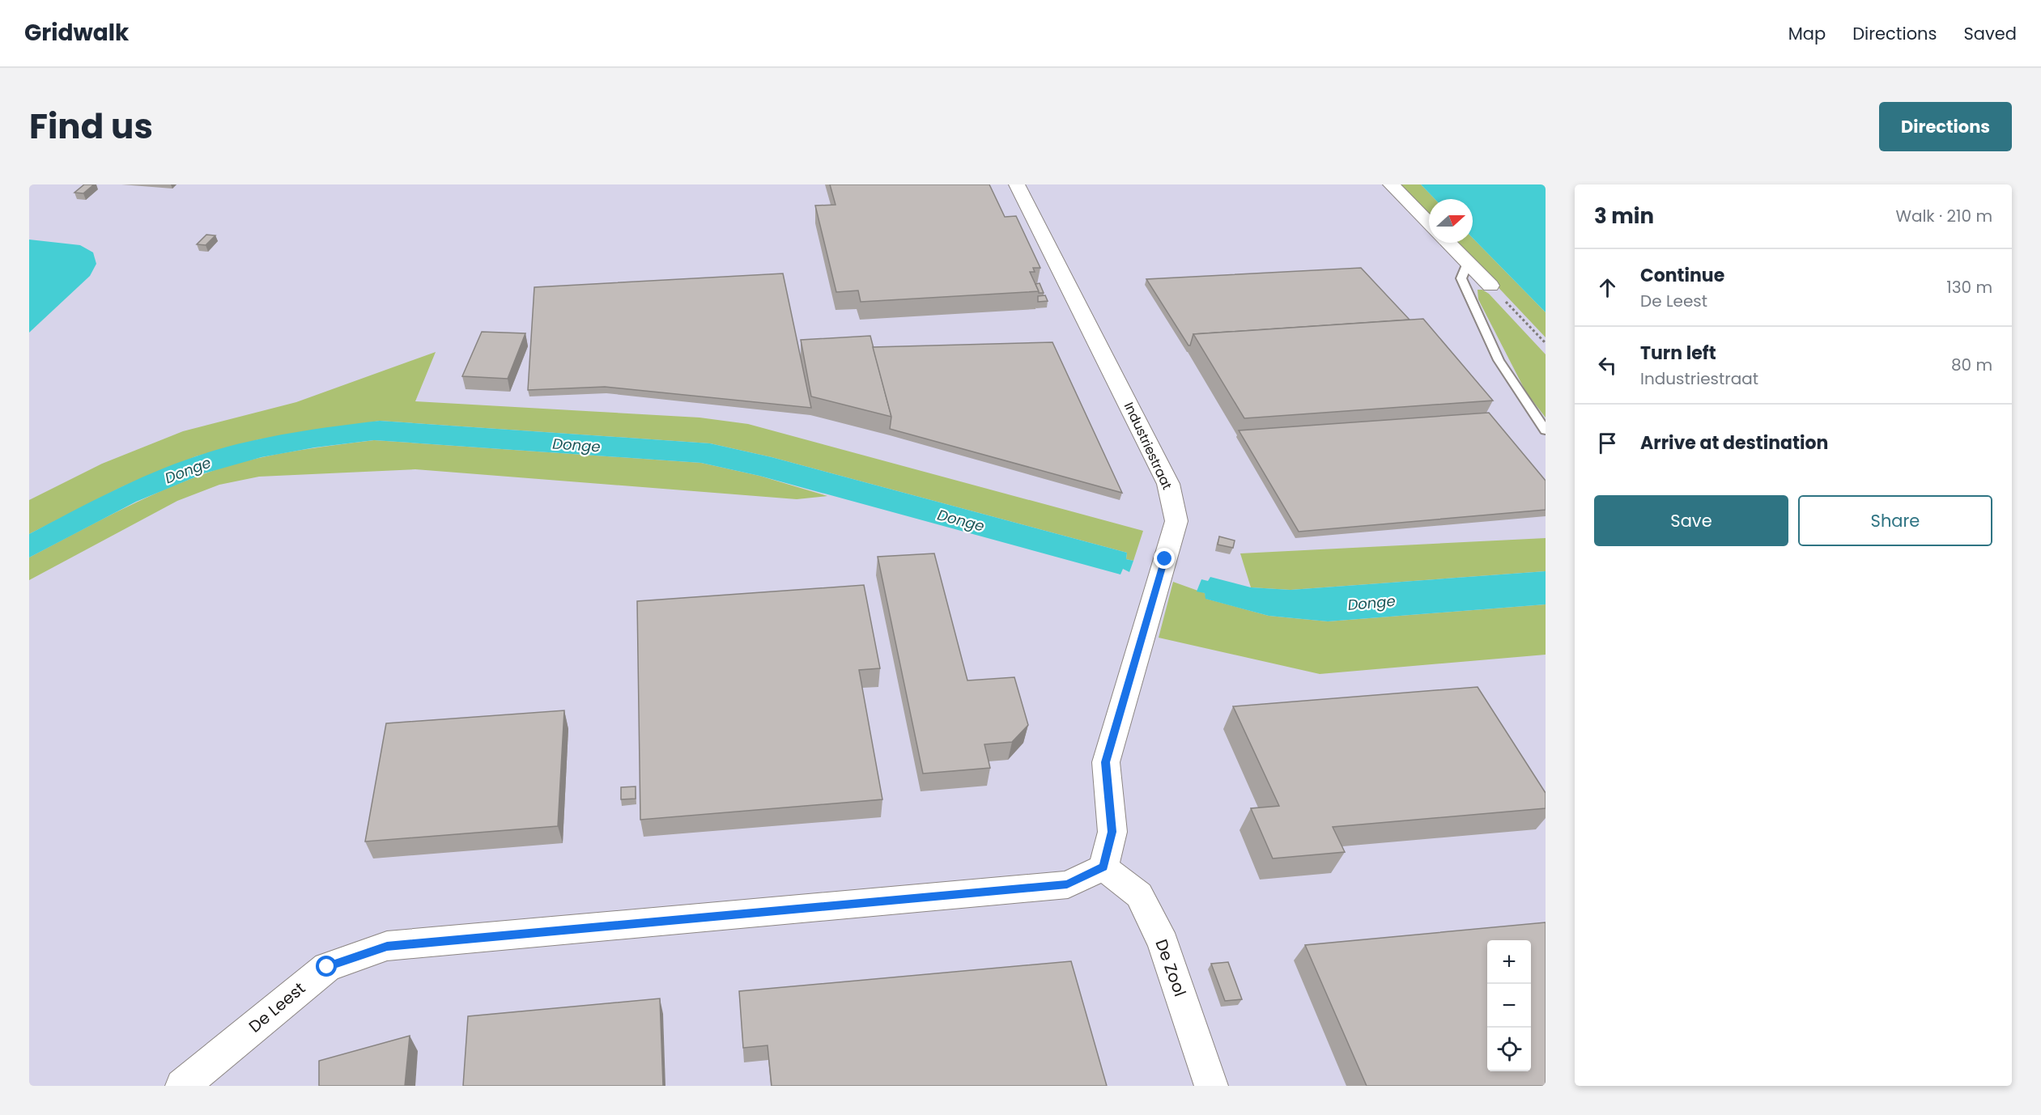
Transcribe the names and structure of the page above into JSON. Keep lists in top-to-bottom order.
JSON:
{
  "streets": {
    "street": ["Industriestraat", "De Zool", "De Leest"]
  },
  "crossings": [
    ["Industriestraat", "De Zool"],
    ["Industriestraat", "De Leest"],
    ["De Zool", "De Leest"]
  ],
  "water": ["Donge"],
  "north": "right",
  "page": {
    "header": "Gridwalk",
    "nav": ["Map", "Directions", "Saved"],
    "title": "Find us",
    "buttons": [
      "Directions",
      ["Save", "Share"]
    ],
    "heading": ["3 min", "Walk · 210 m"],
    "list": [
      ["Continue", "De Leest", "130 m"],
      ["Turn left", "Industriestraat", "80 m"],
      "Arrive at destination"
    ],
    "map_buttons": ["+", "−"]
  }
}
